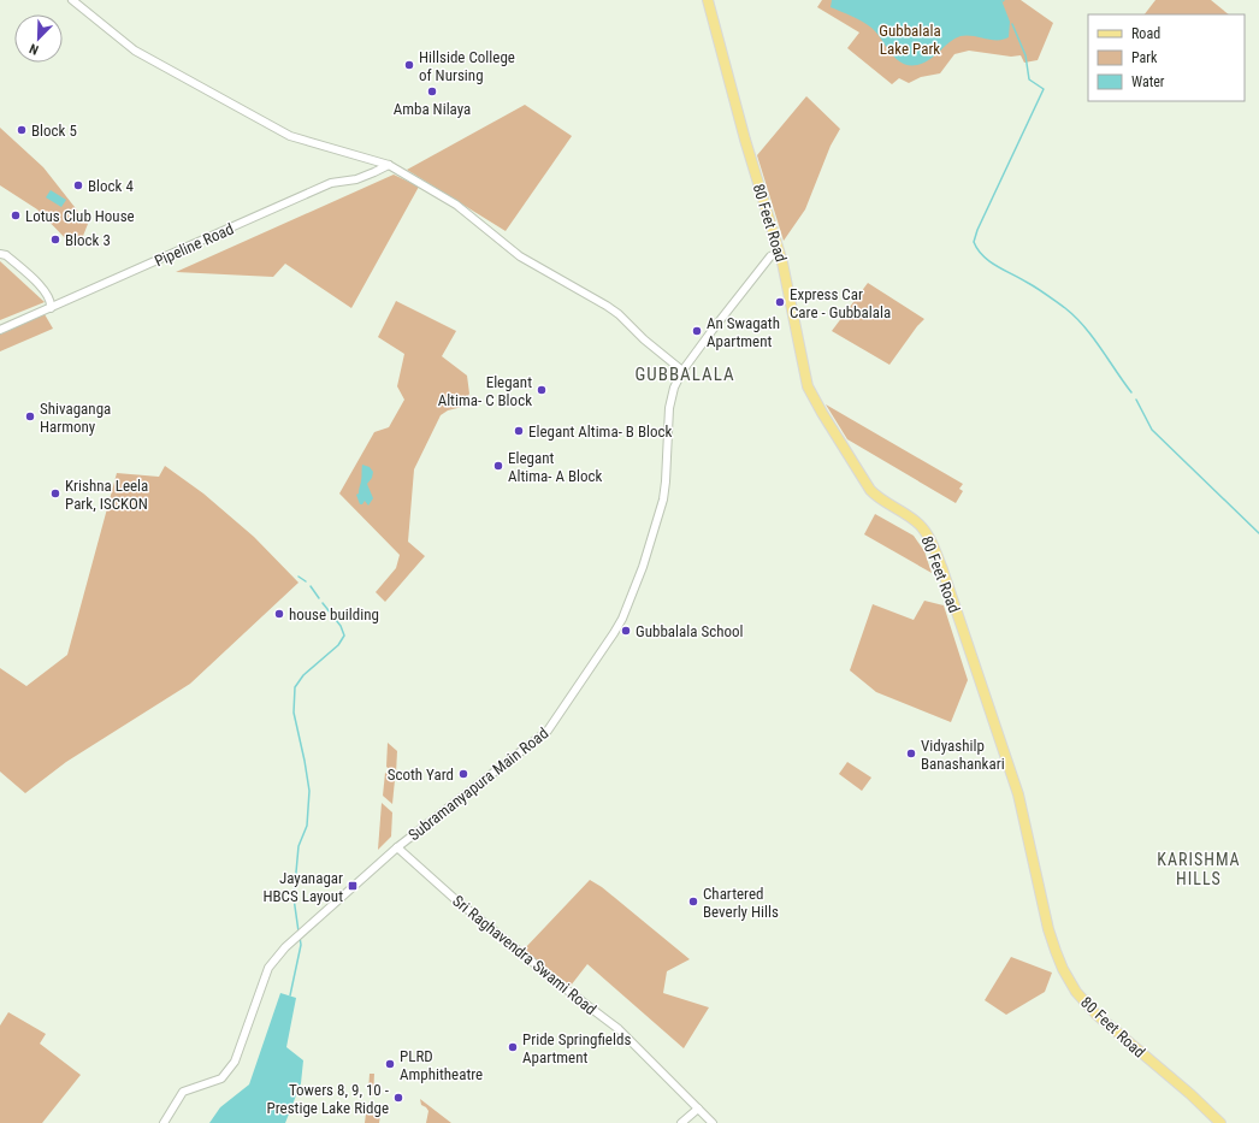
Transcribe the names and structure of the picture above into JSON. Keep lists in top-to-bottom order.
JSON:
{
  "streets": {
    "main road": ["80 Feet Road"],
    "street": ["Pipeline Road", "Subramanyapura Main Road", "Sri Raghavendra Swami Road"]
  },
  "crossings": [
    ["80 Feet Road", "Subramanyapura Main Road"],
    ["Subramanyapura Main Road", "Sri Raghavendra Swami Road"]
  ],
  "districts": ["GUBBALALA", "KARISHMA HILLS"],
  "parks": ["Gubbalala Lake Park"],
  "places": {
    "other": [
      "Hillside College of Nursing",
      "Amba Nilaya",
      "Block 5",
      "Block 4",
      "Lotus Club House",
      "Block 3",
      "Express Car Care - Gubbalala",
      "An Swagath Apartment",
      "Elegant Altima- C Block",
      "Shivaganga Harmony",
      "Elegant Altima- B Block",
      "Elegant Altima- A Block",
      "Krishna Leela Park, ISCKON",
      "house building",
      "Gubbalala School",
      "Vidyashilp Banashankari",
      "Scoth Yard",
      "Chartered Beverly Hills",
      "Pride Springfields Apartment",
      "PLRD Amphitheatre",
      "Towers 8, 9, 10 - Prestige Lake Ridge"
    ],
    "transit": ["Jayanagar HBCS Layout"]
  },
  "legend": ["Road", "Park", "Water"],
  "north": "bottom left"
}
